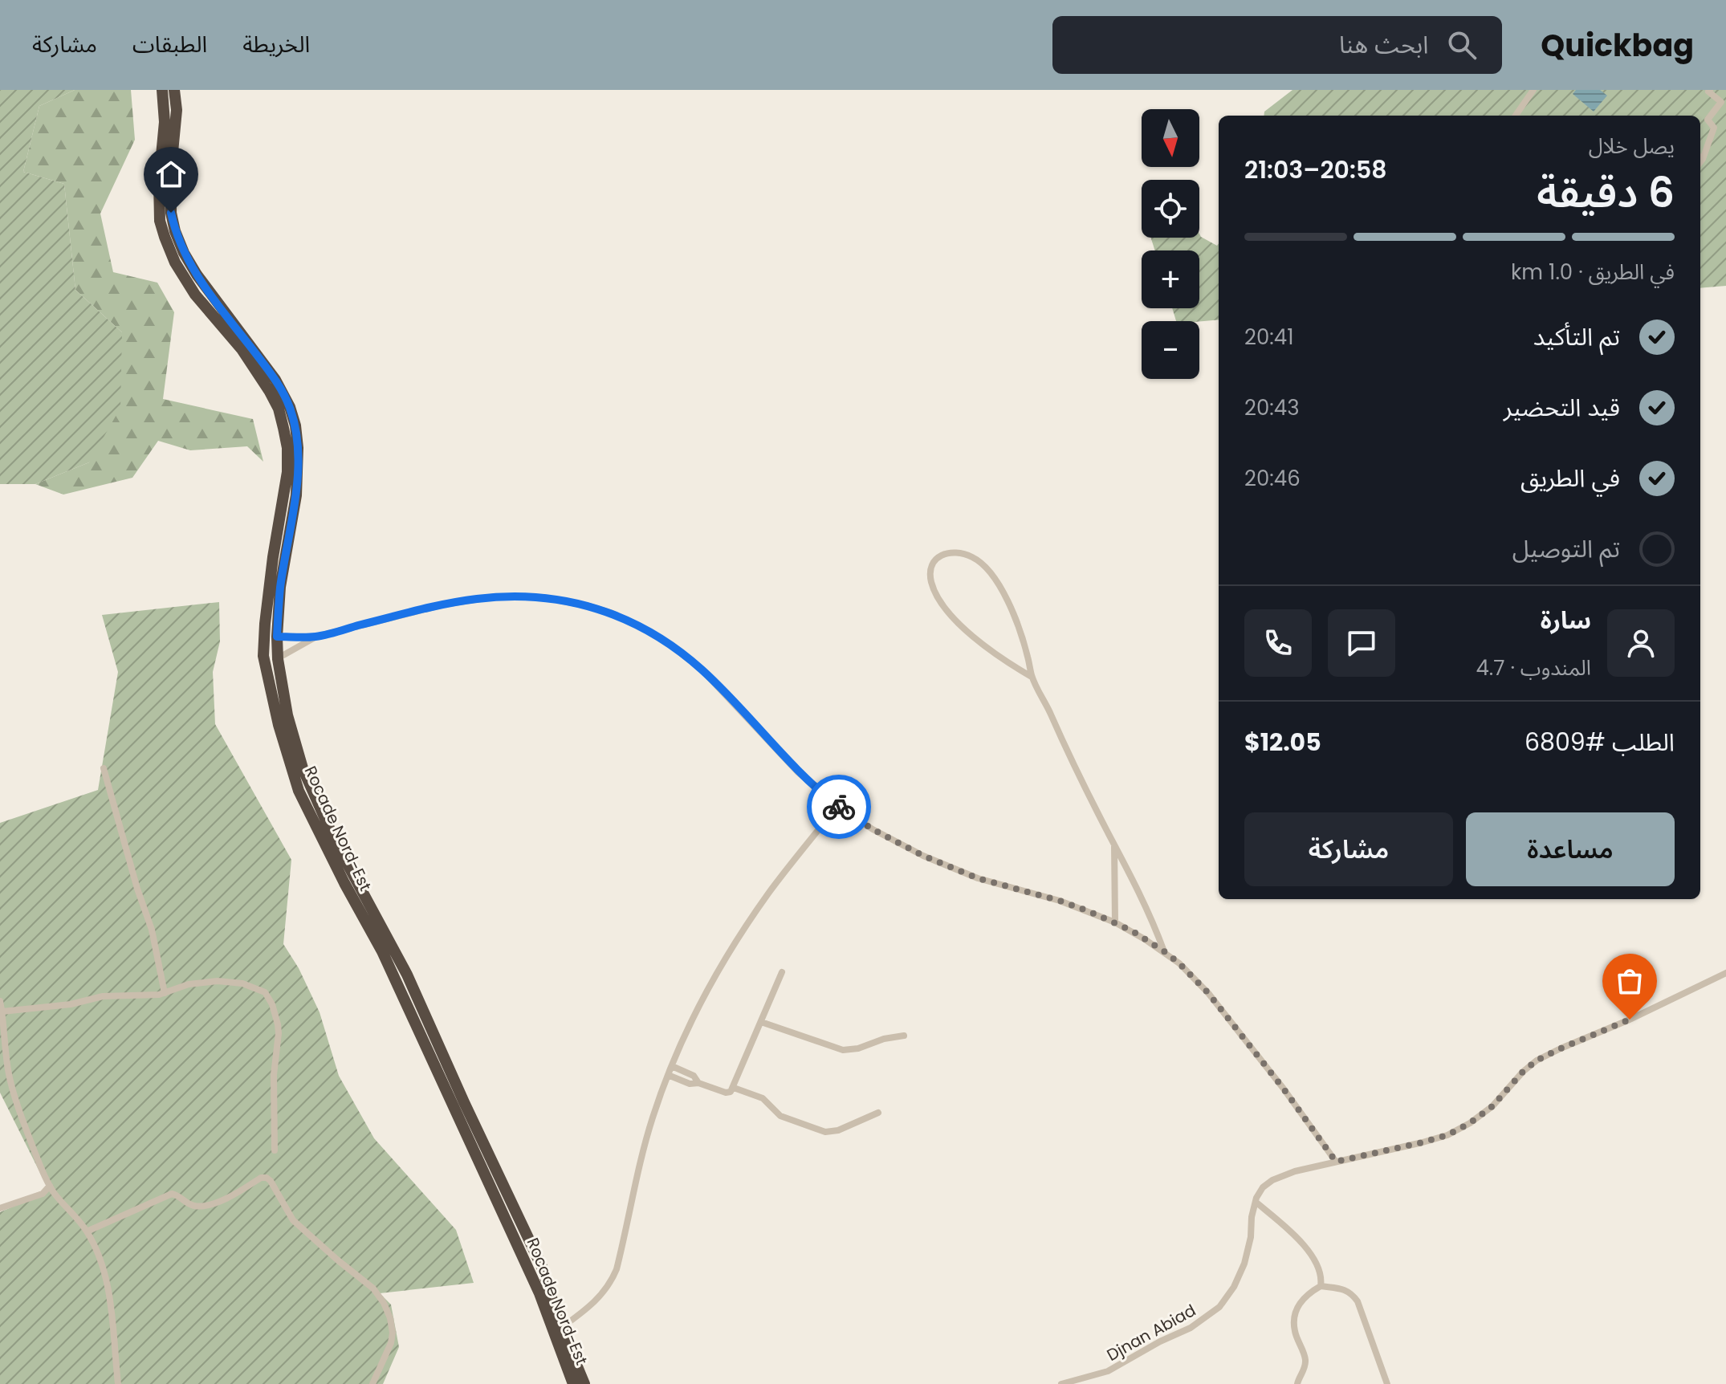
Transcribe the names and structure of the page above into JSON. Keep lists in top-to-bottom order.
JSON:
{
  "streets": {
    "highway": ["Rocade Nord-Est"],
    "street": ["Djnan Abiad"]
  },
  "north": "bottom",
  "page": {
    "header": "Quickbag",
    "search": "ابحث هنا",
    "nav": ["الخريطة", "الطبقات", "مشاركة"],
    "map_buttons": ["+", "−"],
    "heading": ["6 دقيقة", "يصل خلال", "20:58–21:03"],
    "panel": [
      "سارة",
      "المندوب · 4.7",
      "الطلب #6809",
      "$12.05"
    ],
    "bar": "في الطريق · 1.0 km",
    "list": [
      ["تم التأكيد", "20:41"],
      ["قيد التحضير", "20:43"],
      ["في الطريق", "20:46"],
      "تم التوصيل"
    ],
    "buttons": ["مساعدة", "مشاركة"]
  }
}
